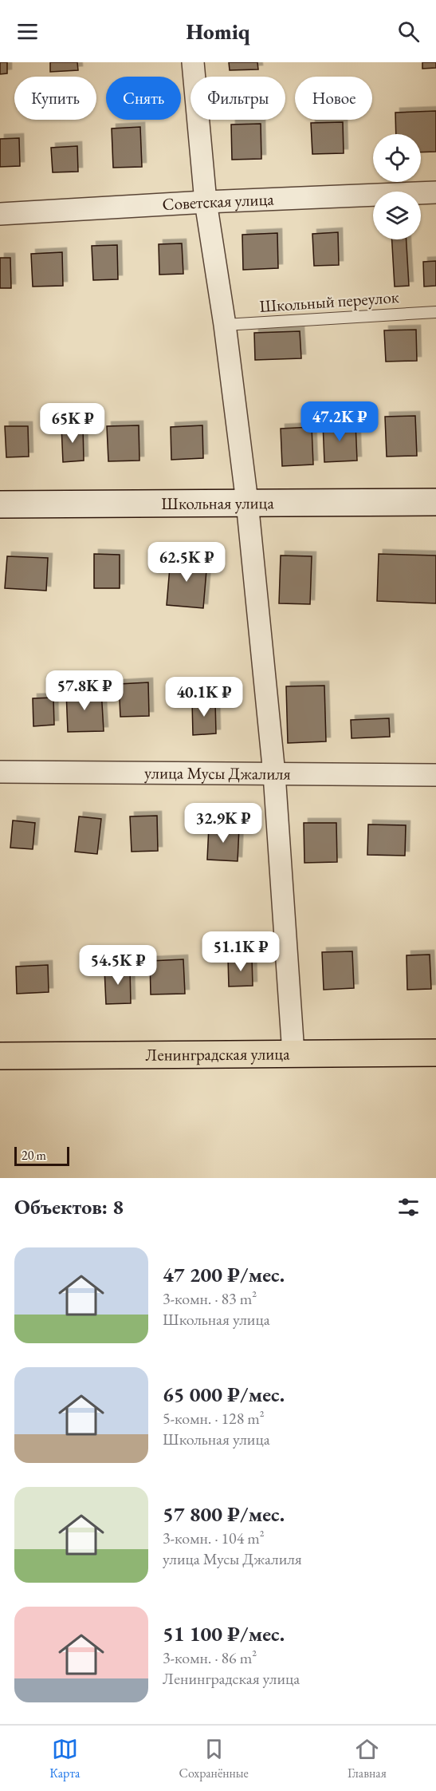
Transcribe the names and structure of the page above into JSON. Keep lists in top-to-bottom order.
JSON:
{
  "streets": {
    "main road": ["Ленинградская улица"],
    "street": ["Советская улица", "Школьная улица", "улица Мусы Джалиля"],
    "lane": ["Школьный переулок"]
  },
  "scale_bar": "20 m",
  "page": {
    "header": "Homiq",
    "chip": [
      "Купить",
      "Снять",
      "Фильтры",
      "Новое"
    ],
    "price": [
      "47.2K ₽",
      "65K ₽",
      "62.5K ₽",
      "57.8K ₽",
      "40.1K ₽",
      "32.9K ₽",
      "51.1K ₽",
      "54.5K ₽"
    ],
    "scale": "20 m",
    "heading": "Объектов: 8",
    "list": [
      {
        "name": "47 200 ₽/мес.",
        "note": "3-комн. · 83 m² · Школьная улица"
      },
      {
        "name": "65 000 ₽/мес.",
        "note": "5-комн. · 128 m² · Школьная улица"
      },
      {
        "name": "57 800 ₽/мес.",
        "note": "3-комн. · 104 m² · улица Мусы Джалиля"
      },
      {
        "name": "51 100 ₽/мес.",
        "note": "3-комн. · 86 m² · Ленинградская улица"
      }
    ],
    "tabs": ["Карта", "Сохранённые", "Главная"]
  }
}
